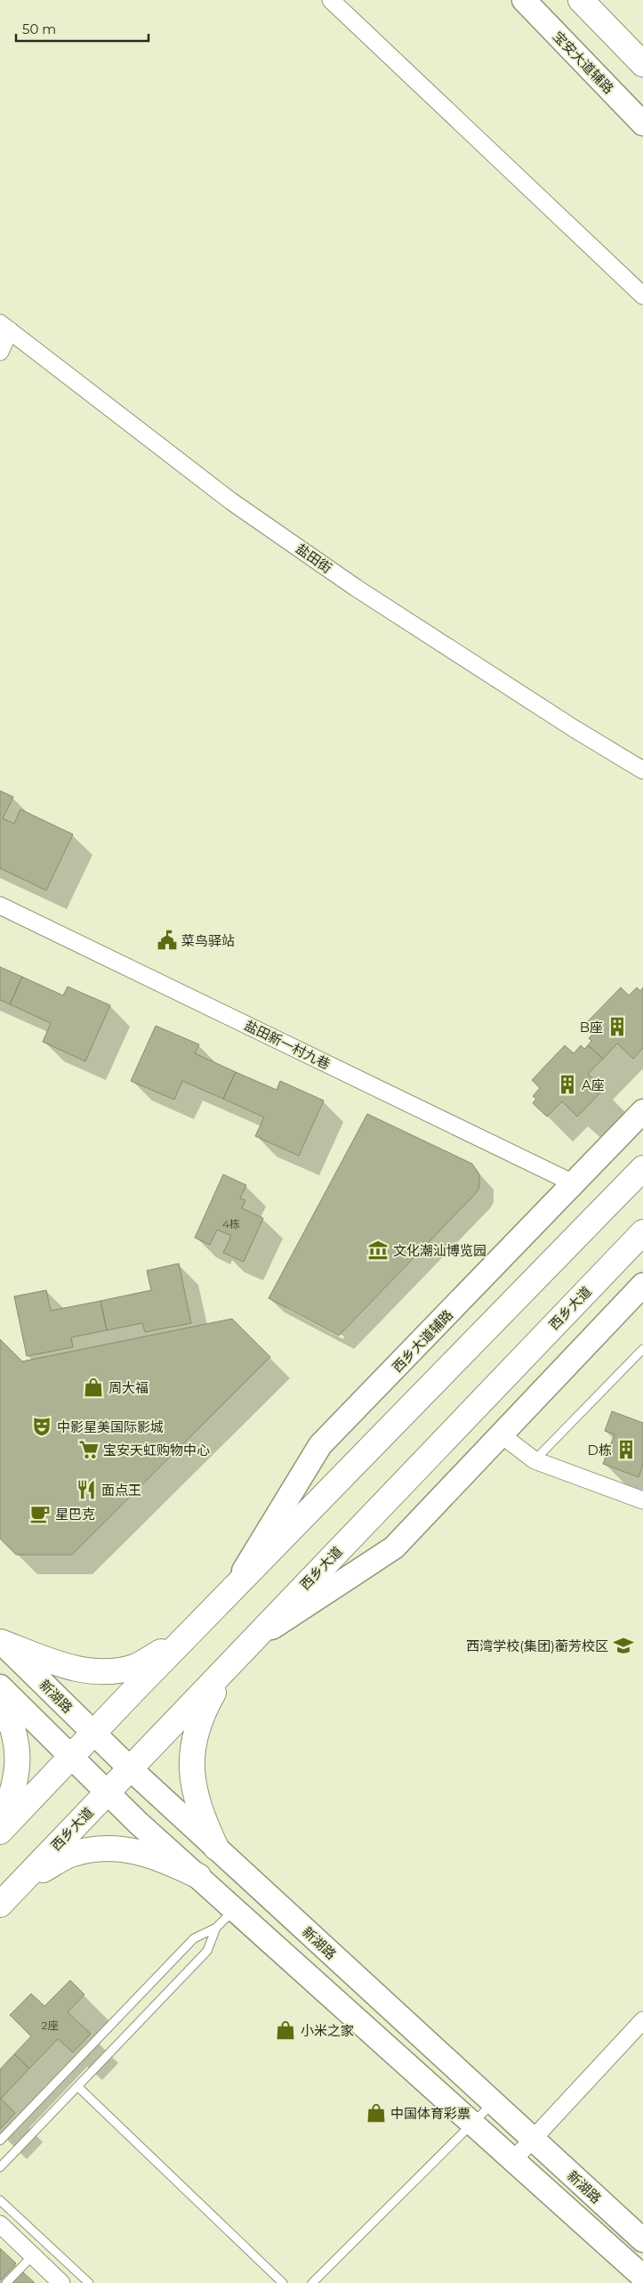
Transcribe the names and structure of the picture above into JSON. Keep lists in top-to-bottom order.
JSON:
{
  "streets": {
    "main road": [
      "宝安大道辅路",
      "西乡大道",
      "西乡大道辅路",
      "新湖路"
    ],
    "street": ["盐田街", "盐田新一村九巷"]
  },
  "crossings": [
    ["盐田新一村九巷", "西乡大道辅路"],
    ["西乡大道", "新湖路"]
  ],
  "places": {
    "public building": ["菜鸟驿站"],
    "building": ["B座", "A座", "D栋"],
    "museum": ["文化潮汕博览园"],
    "shop": ["周大福", "小米之家", "中国体育彩票"],
    "theatre": ["中影星美国际影城"],
    "supermarket": ["宝安天虹购物中心"],
    "restaurant": ["面点王"],
    "cafe": ["星巴克"],
    "school or university": ["西湾学校(集团)蘅芳校区"]
  },
  "house_numbers": ["4栋", "2座"],
  "scale_bar": "50 m"
}
